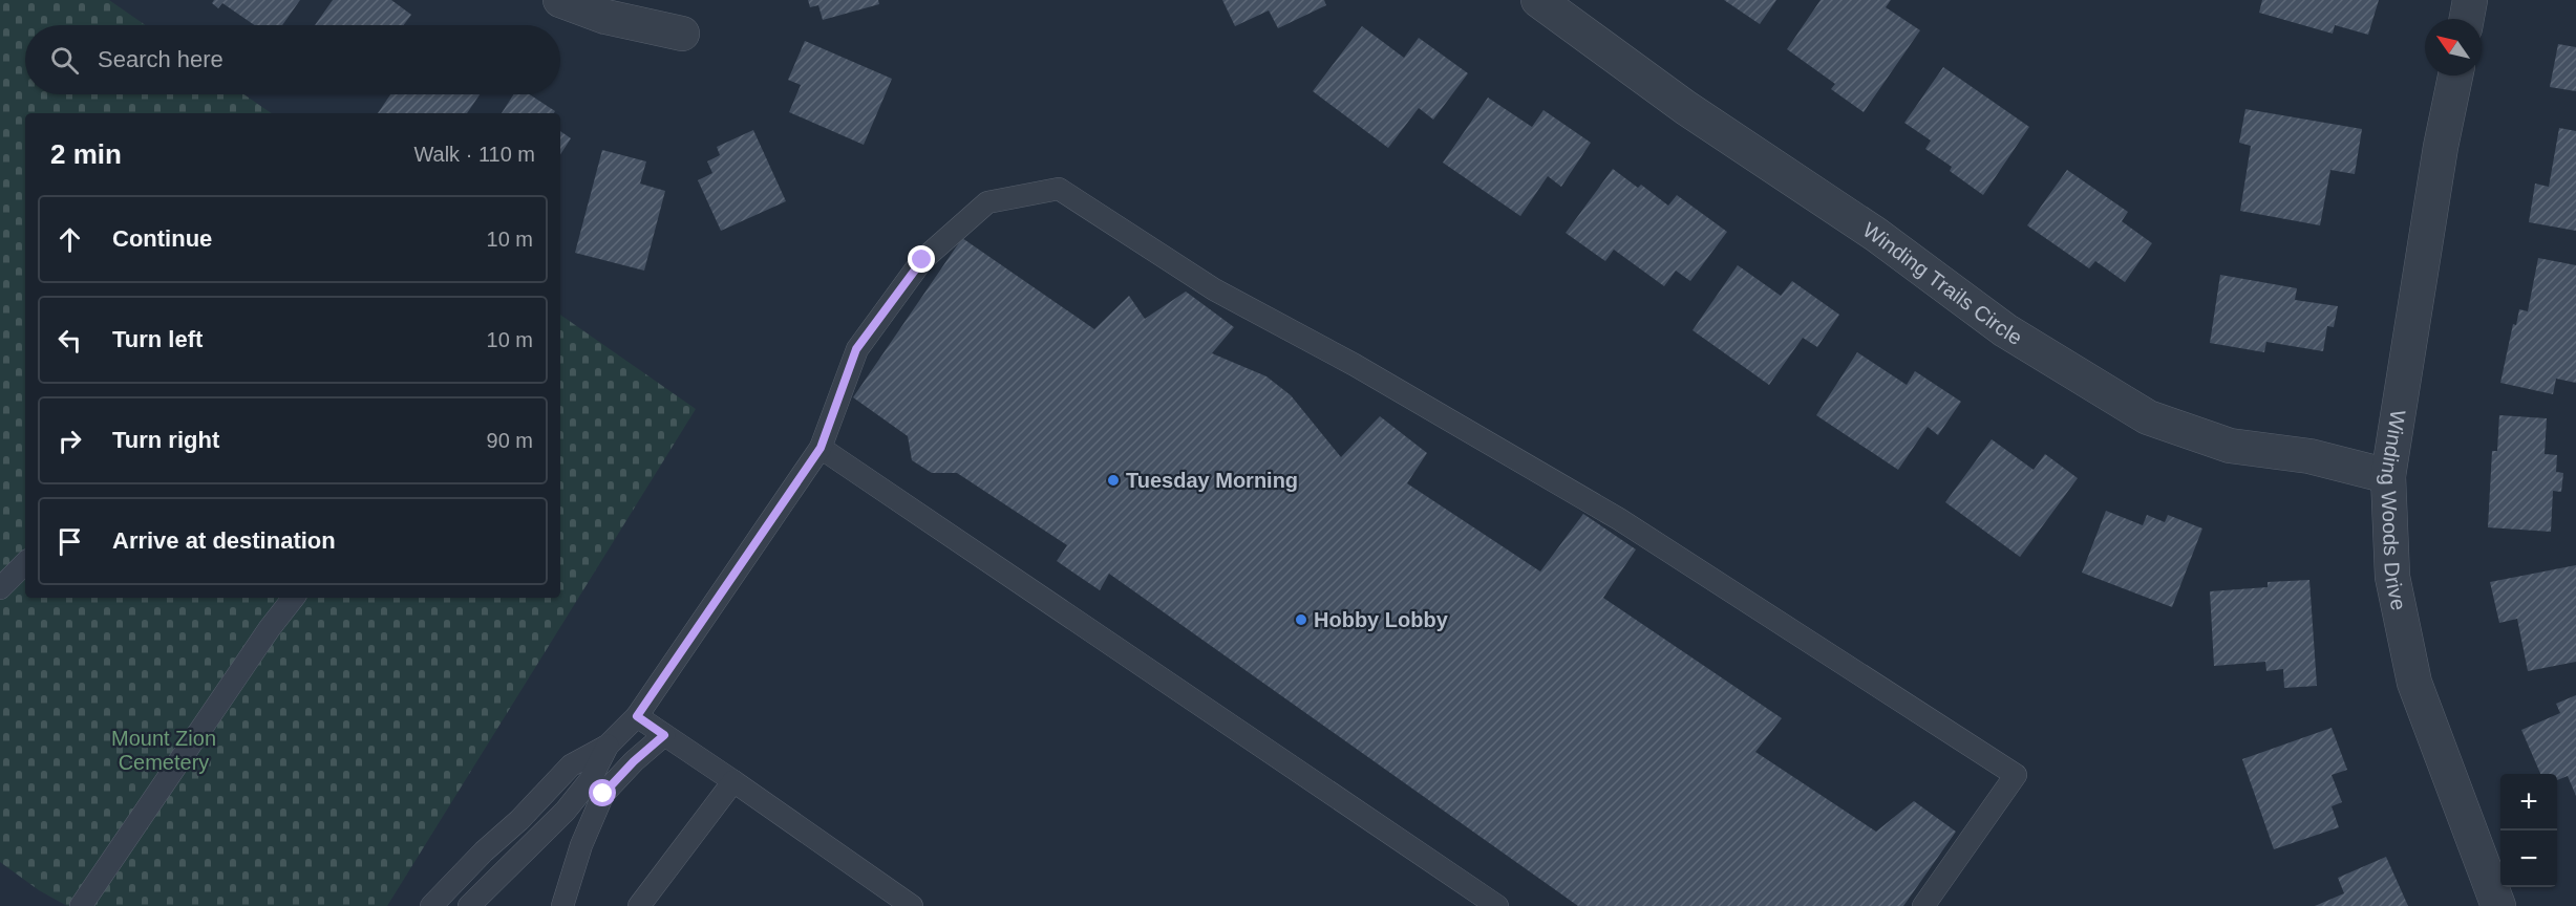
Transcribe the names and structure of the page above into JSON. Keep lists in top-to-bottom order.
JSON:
{
  "streets": {
    "street": ["Winding Trails Circle", "Winding Woods Drive"]
  },
  "crossings": [
    ["Winding Trails Circle", "Winding Woods Drive"]
  ],
  "parks": ["Mount Zion Cemetery"],
  "places": ["Tuesday Morning", "Hobby Lobby"],
  "north": "top left",
  "page": {
    "search": "Search here",
    "heading": ["2 min", "Walk · 110 m"],
    "list": [
      ["Continue", "10 m"],
      ["Turn left", "10 m"],
      ["Turn right", "90 m"],
      "Arrive at destination"
    ],
    "map_buttons": ["+", "−"]
  }
}
